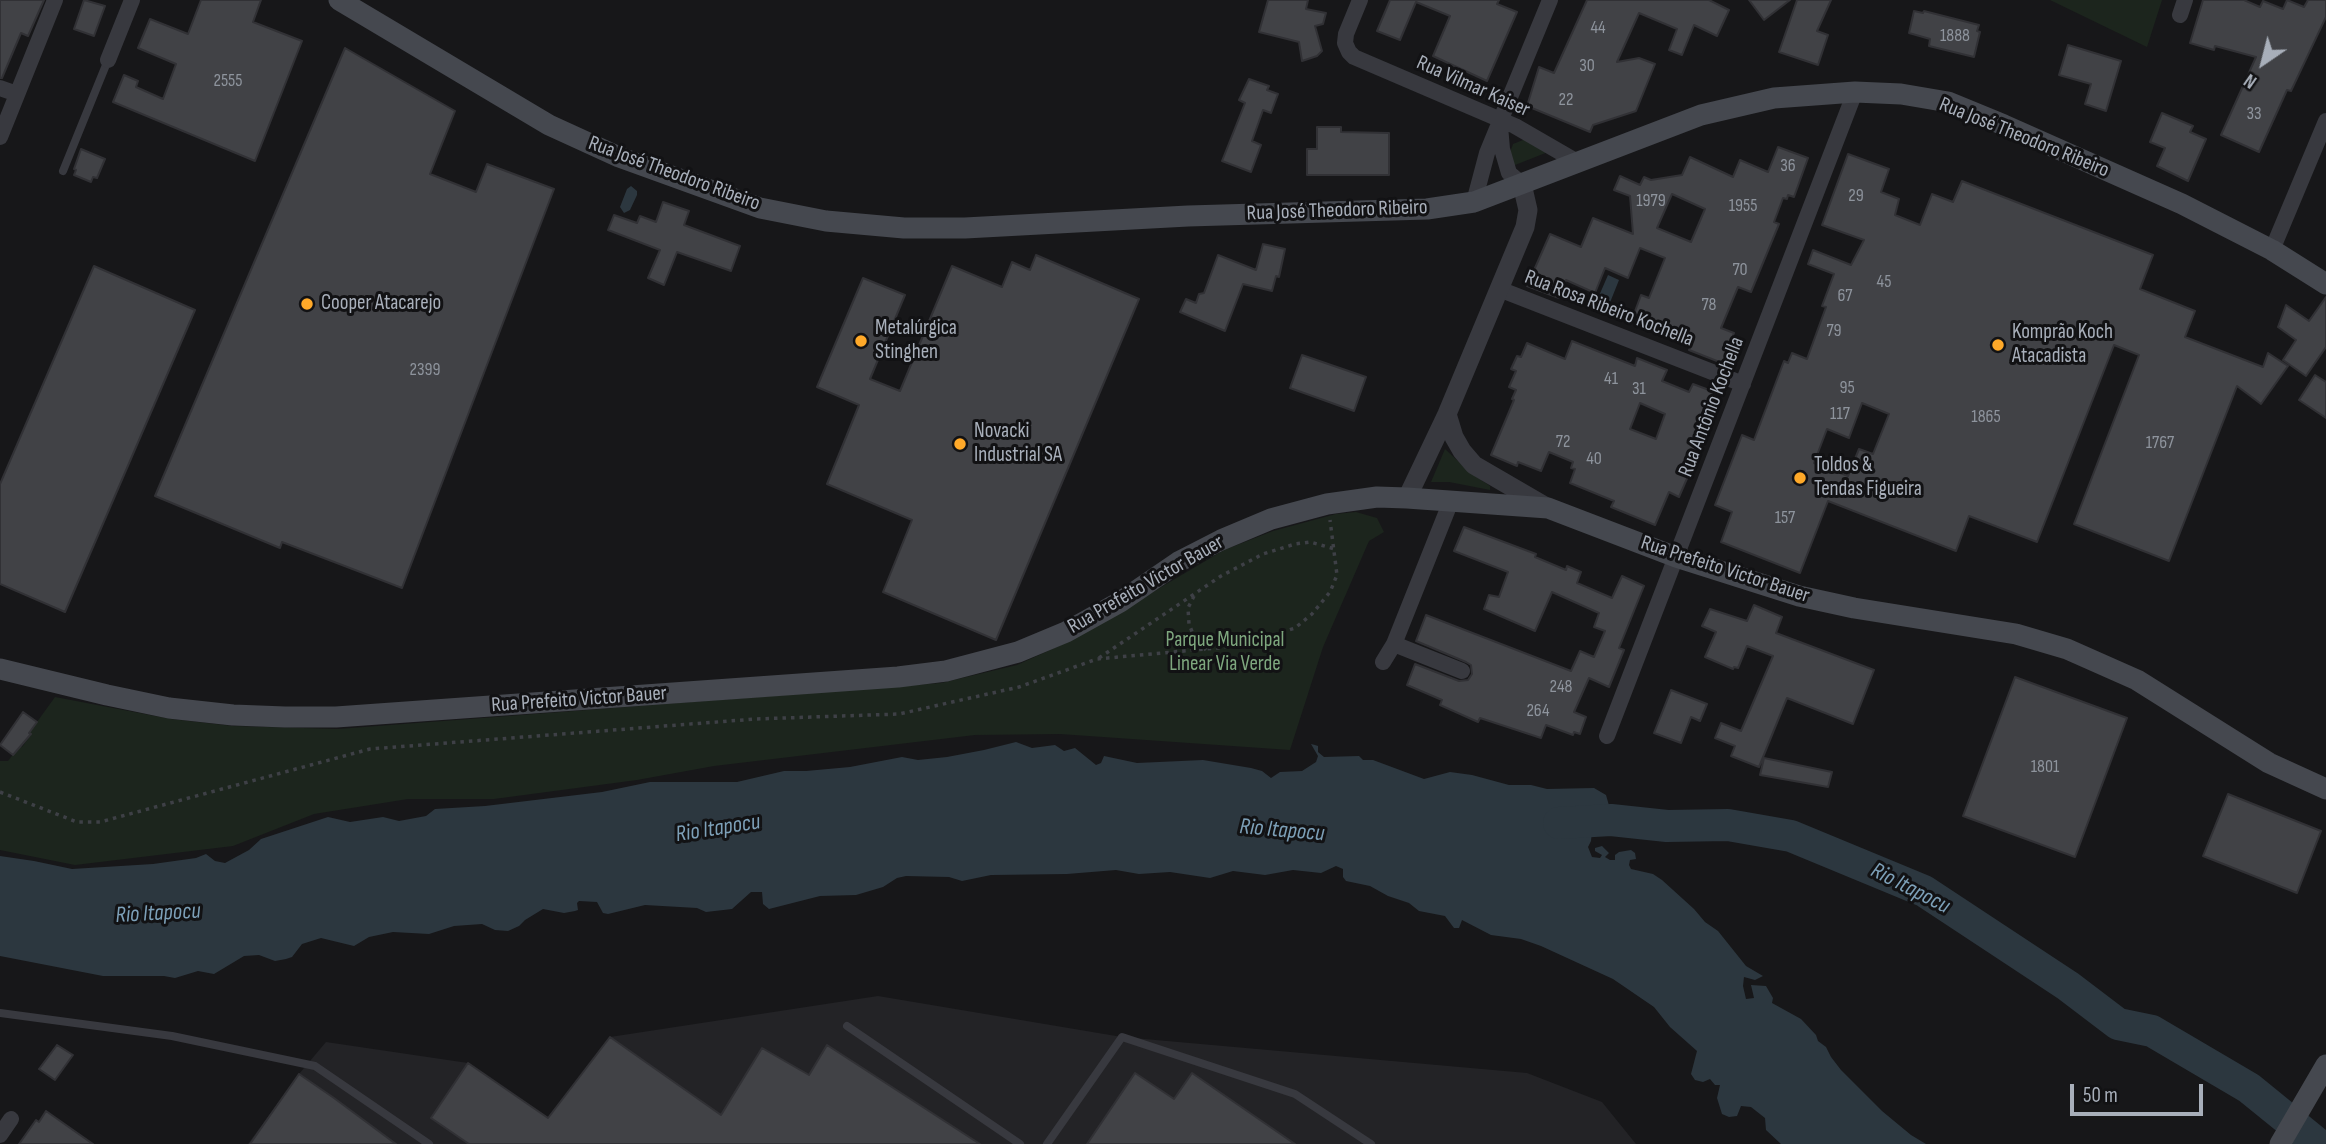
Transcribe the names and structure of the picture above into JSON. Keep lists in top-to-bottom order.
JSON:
{
  "streets": {
    "main road": ["Rua José Theodoro Ribeiro", "Rua Prefeito Victor Bauer"],
    "street": ["Rua Vilmar Kaiser", "Rua Rosa Ribeiro Kochella", "Rua Antônio Kochella"]
  },
  "crossings": [
    ["Rua Vilmar Kaiser", "Rua José Theodoro Ribeiro"],
    ["Rua José Theodoro Ribeiro", "Rua Antônio Kochella"],
    ["Rua Rosa Ribeiro Kochella", "Rua Antônio Kochella"],
    ["Rua Antônio Kochella", "Rua Prefeito Victor Bauer"]
  ],
  "water": ["Rio Itapocu"],
  "parks": ["Parque Municipal Linear Via Verde"],
  "places": [
    "Cooper Atacarejo",
    "Metalúrgica Stinghen",
    "Komprão Koch Atacadista",
    "Novacki Industrial SA",
    "Toldos & Tendas Figueira"
  ],
  "house_numbers": [
    "44",
    "1888",
    "30",
    "2555",
    "22",
    "33",
    "36",
    "29",
    "1979",
    "1955",
    "70",
    "45",
    "67",
    "78",
    "79",
    "2399",
    "41",
    "95",
    "31",
    "117",
    "1865",
    "72",
    "1767",
    "40",
    "157",
    "248",
    "264",
    "1801"
  ],
  "scale_bar": "50 m",
  "north": "bottom left"
}
